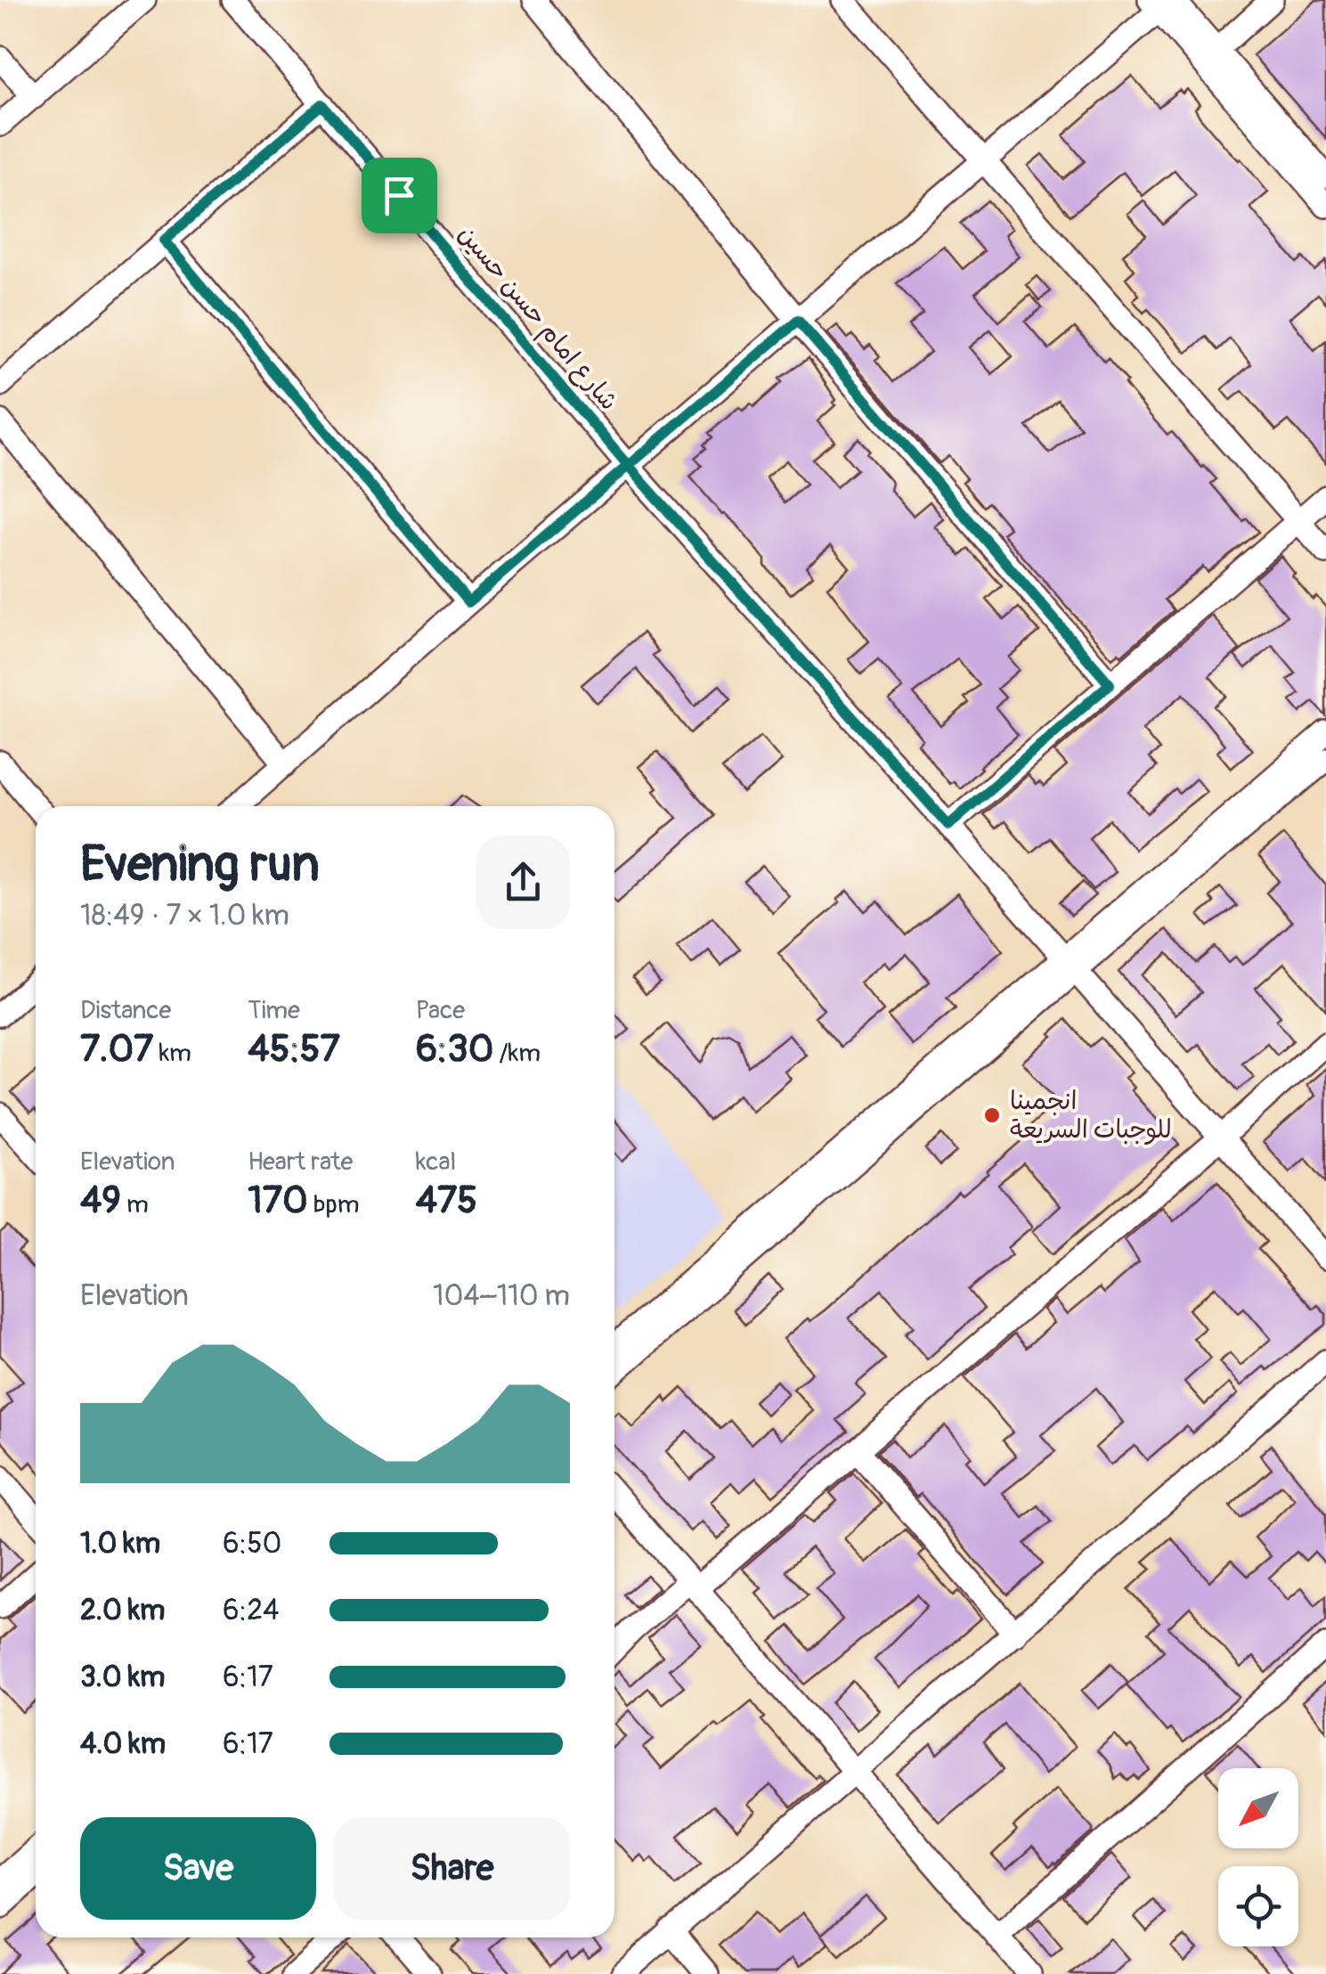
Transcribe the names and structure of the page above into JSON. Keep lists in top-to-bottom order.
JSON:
{
  "streets": {
    "street": ["شارع امام حسن حسين"]
  },
  "places": ["انجمينا للوجبات السريعة"],
  "north": "bottom left",
  "page": {
    "heading": ["Evening run", "18:49 · 7 × 1.0 km"],
    "stats": [
      ["Distance", "7.07 km"],
      ["Time", "45:57"],
      ["Pace", "6:30 /km"],
      ["Elevation", "49 m"],
      ["Heart rate", "170 bpm"],
      ["kcal", "475"]
    ],
    "chart": ["Elevation", "104–110 m"],
    "list": [
      {
        "name": "1.0 km",
        "note": "6:50"
      },
      {
        "name": "2.0 km",
        "note": "6:24"
      },
      {
        "name": "3.0 km",
        "note": "6:17"
      },
      {
        "name": "4.0 km",
        "note": "6:17"
      }
    ],
    "buttons": ["Save", "Share"]
  }
}
